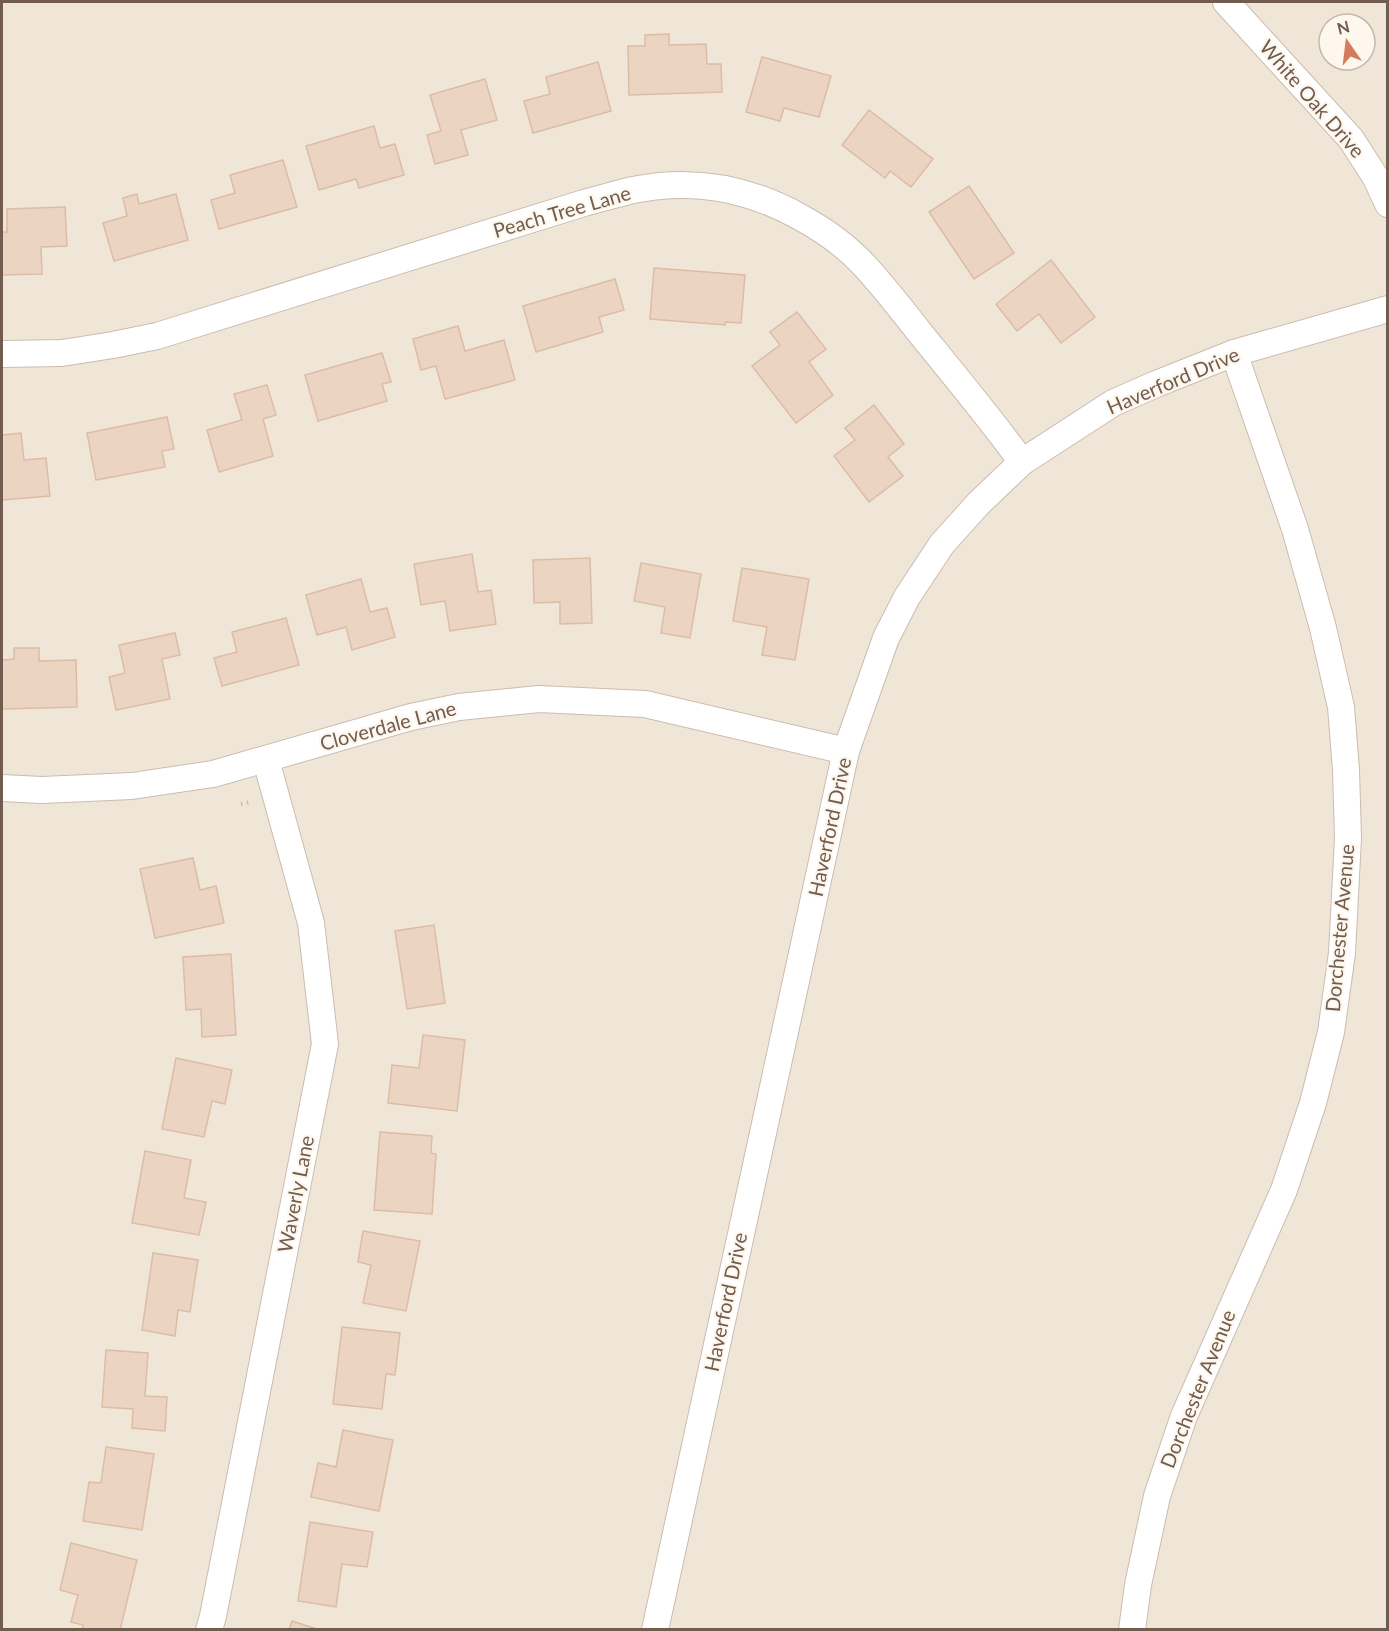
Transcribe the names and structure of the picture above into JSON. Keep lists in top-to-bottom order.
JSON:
{
  "streets": {
    "street": [
      "White Oak Drive",
      "Peach Tree Lane",
      "Haverford Drive",
      "Cloverdale Lane",
      "Dorchester Avenue",
      "Waverly Lane"
    ]
  },
  "crossings": [
    ["Peach Tree Lane", "Haverford Drive"],
    ["Haverford Drive", "Cloverdale Lane"],
    ["Haverford Drive", "Dorchester Avenue"],
    ["Cloverdale Lane", "Waverly Lane"]
  ],
  "north": "top"
}
